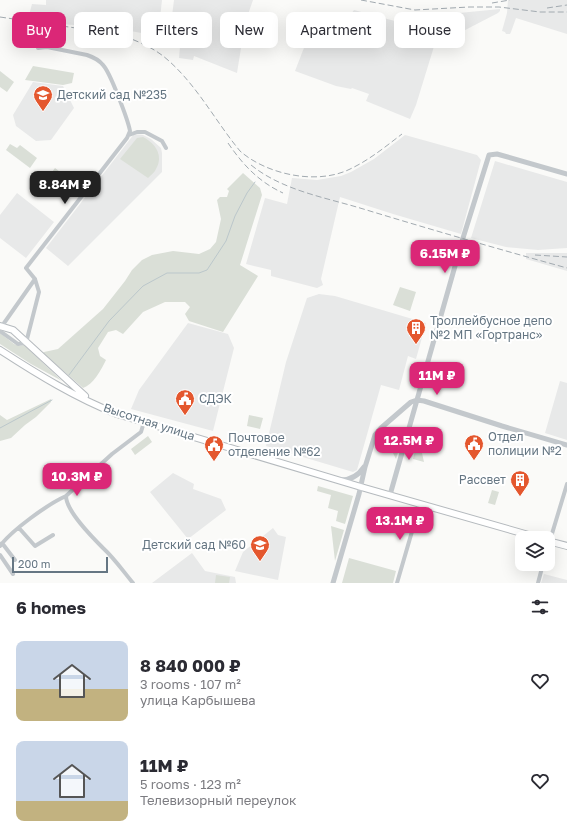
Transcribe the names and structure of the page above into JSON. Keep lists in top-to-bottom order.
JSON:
{
  "streets": {
    "main road": ["Высотная улица"]
  },
  "places": {
    "school or university": ["Детский сад №235", "Детский сад №60"],
    "building": ["Троллейбусное депо №2 МП «Гортранс»", "Рассвет"],
    "public building": ["СДЭК", "Отдел полиции №2", "Почтовое отделение №62"]
  },
  "scale_bar": "200 m",
  "page": {
    "chip": [
      "Buy",
      "Rent",
      "Filters",
      "New",
      "Apartment",
      "House"
    ],
    "price": [
      "8.84M ₽",
      "6.15M ₽",
      "11M ₽",
      "12.5M ₽",
      "10.3M ₽",
      "13.1M ₽"
    ],
    "scale": "200 m",
    "heading": "6 homes",
    "list": [
      {
        "name": "8 840 000 ₽",
        "note": "3 rooms · 107 m² · улица Карбышева"
      },
      {
        "name": "11M ₽",
        "note": "5 rooms · 123 m² · Телевизорный переулок"
      }
    ]
  }
}
